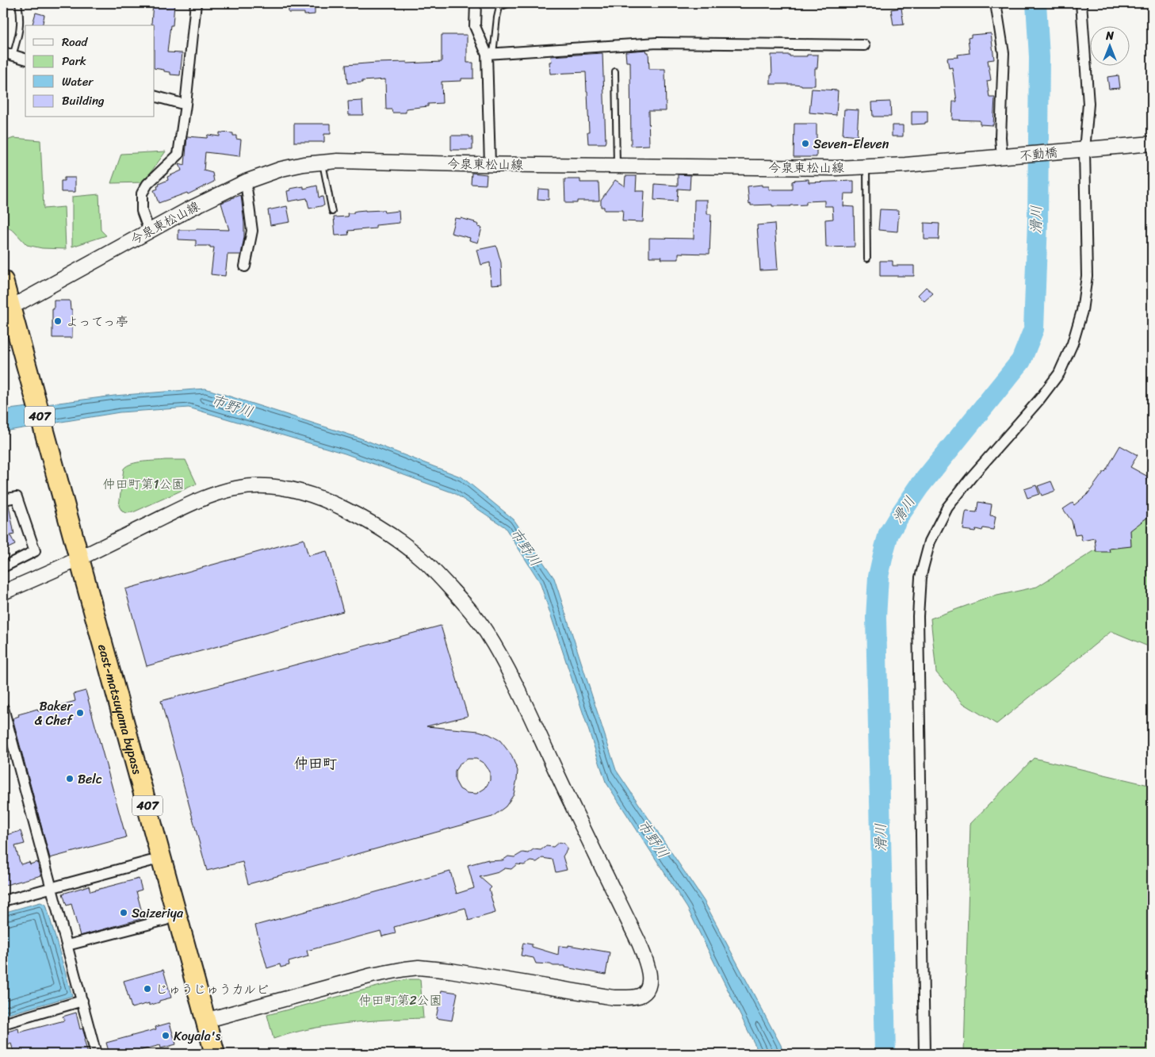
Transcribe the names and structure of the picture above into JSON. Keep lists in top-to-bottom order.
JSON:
{
  "streets": {
    "highway": ["407", "east-matsuyama bypass"],
    "street": ["不動橋", "今泉東松山線"]
  },
  "crossings": [
    ["不動橋", "今泉東松山線"],
    ["今泉東松山線", "407"],
    ["今泉東松山線", "east-matsuyama bypass"],
    ["407", "east-matsuyama bypass"]
  ],
  "districts": ["仲田町"],
  "water": ["滑川", "市野川"],
  "parks": ["仲田町第1公園", "仲田町第2公園"],
  "places": [
    "Seven-Eleven",
    "よってっ亭",
    "Baker & Chef",
    "Belc",
    "Saizeriya",
    "じゅうじゅうカルビ",
    "Koyala's"
  ],
  "legend": [
    "Road",
    "Park",
    "Water",
    "Building"
  ],
  "north": "top"
}
